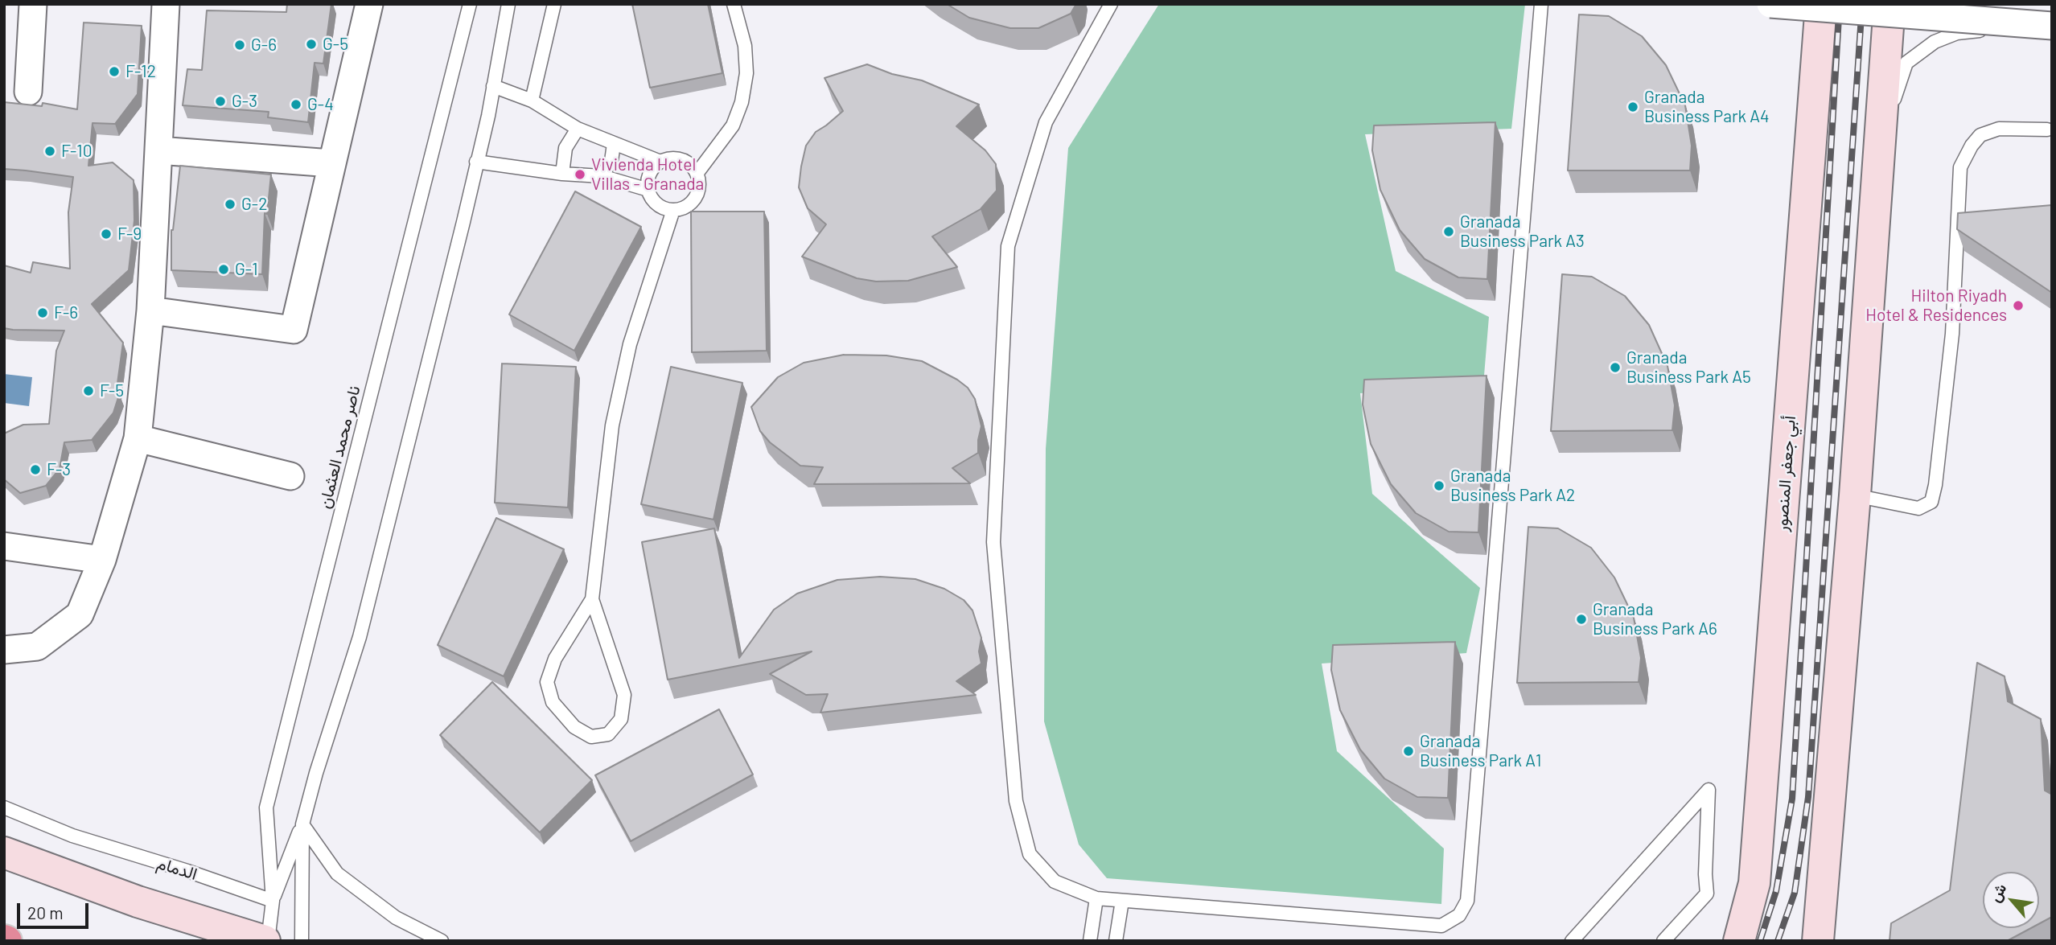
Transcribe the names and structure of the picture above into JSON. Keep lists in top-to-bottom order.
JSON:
{
  "streets": {
    "street": ["أبي جعفر المنصور"],
    "lane": ["ناصر محمد العثمان", "الدمام"]
  },
  "crossings": [
    ["ناصر محمد العثمان", "الدمام"]
  ],
  "places": [
    "G-5",
    "G-6",
    "F-12",
    "G-3",
    "G-4",
    "Granada Business Park A4",
    "F-10",
    "Vivienda Hotel Villas - Granada",
    "G-2",
    "Granada Business Park A3",
    "F-9",
    "G-1",
    "Hilton Riyadh Hotel & Residences",
    "F-6",
    "Granada Business Park A5",
    "F-5",
    "F-3",
    "Granada Business Park A2",
    "Granada Business Park A6",
    "Granada Business Park A1"
  ],
  "scale_bar": "20 m",
  "north": "top left"
}
